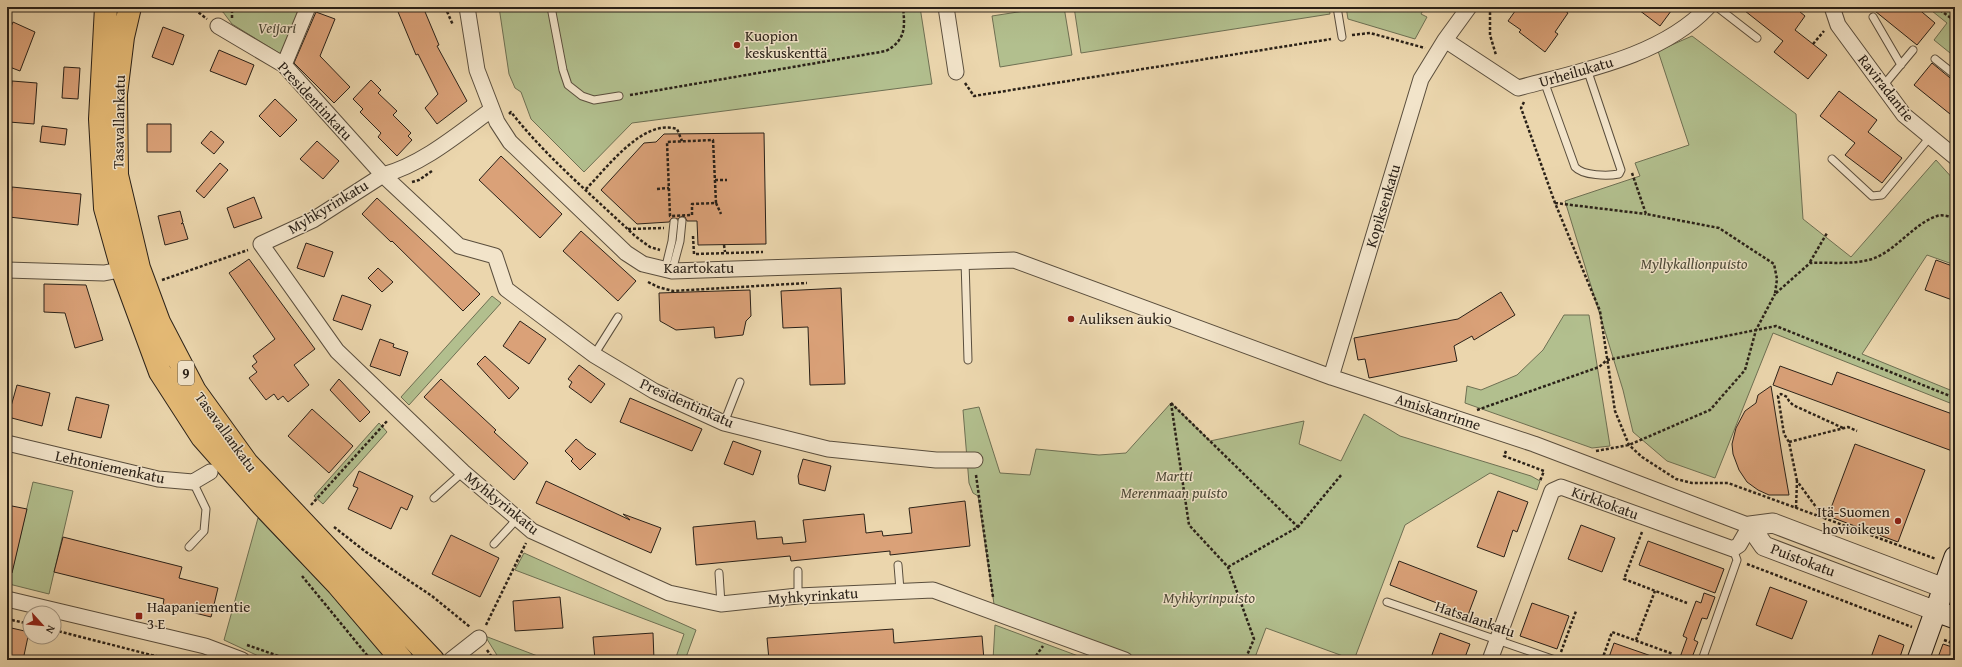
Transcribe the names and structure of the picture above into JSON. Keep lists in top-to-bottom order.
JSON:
{
  "streets": {
    "main road": ["Tasavallankatu", "9"],
    "street": [
      "Urheilukatu",
      "Raviradantie",
      "Presidentinkatu",
      "Kopiksenkatu",
      "Myhkyrinkatu",
      "Kaartokatu",
      "Amiskanrinne",
      "Lehtoniemenkatu",
      "Kirkkokatu",
      "Puistokatu"
    ],
    "lane": ["Hatsalankatu"]
  },
  "crossings": [
    ["Urheilukatu", "Kopiksenkatu"],
    ["Presidentinkatu", "Myhkyrinkatu"],
    ["Kopiksenkatu", "Amiskanrinne"],
    ["Kaartokatu", "Amiskanrinne"],
    ["Amiskanrinne", "Puistokatu"],
    ["Kirkkokatu", "Hatsalankatu"]
  ],
  "parks": [
    "Veijari",
    "Myllykallionpuisto",
    "Martti Merenmaan puisto",
    "Myhkyrinpuisto"
  ],
  "places": {
    "other": ["Kuopion keskuskenttä", "Auliksen aukio", "Itä-Suomen hovioikeus"],
    "transit": ["Haapaniementie 3 E"]
  },
  "north": "bottom right"
}
